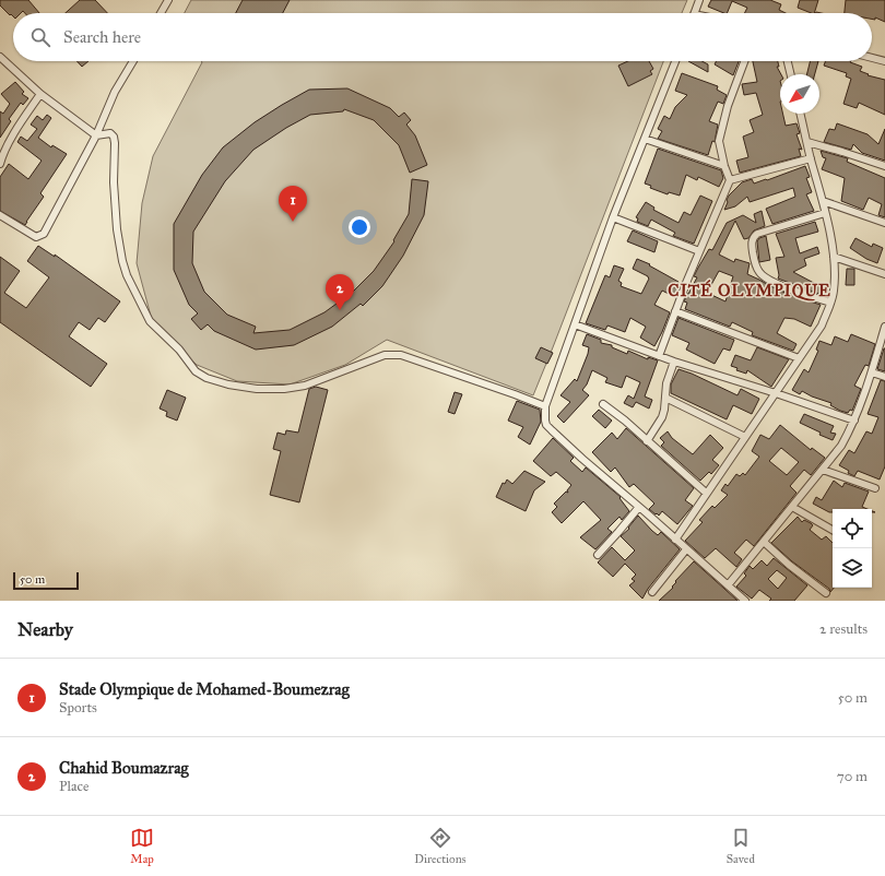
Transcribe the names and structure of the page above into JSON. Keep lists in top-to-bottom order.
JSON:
{
  "districts": ["CITÉ OLYMPIQUE"],
  "scale_bar": "50 m",
  "north": "bottom left",
  "page": {
    "search": "Search here",
    "pins": ["1", "2"],
    "scale": "50 m",
    "heading": ["Nearby", "2 results"],
    "list": [
      {
        "mark": "1",
        "name": "Stade Olympique de Mohamed-Boumezrag",
        "note": "Sports",
        "value": "50 m"
      },
      {
        "mark": "2",
        "name": "Chahid Boumazrag",
        "note": "Place",
        "value": "70 m"
      }
    ],
    "nav": ["Map", "Directions", "Saved"]
  }
}
